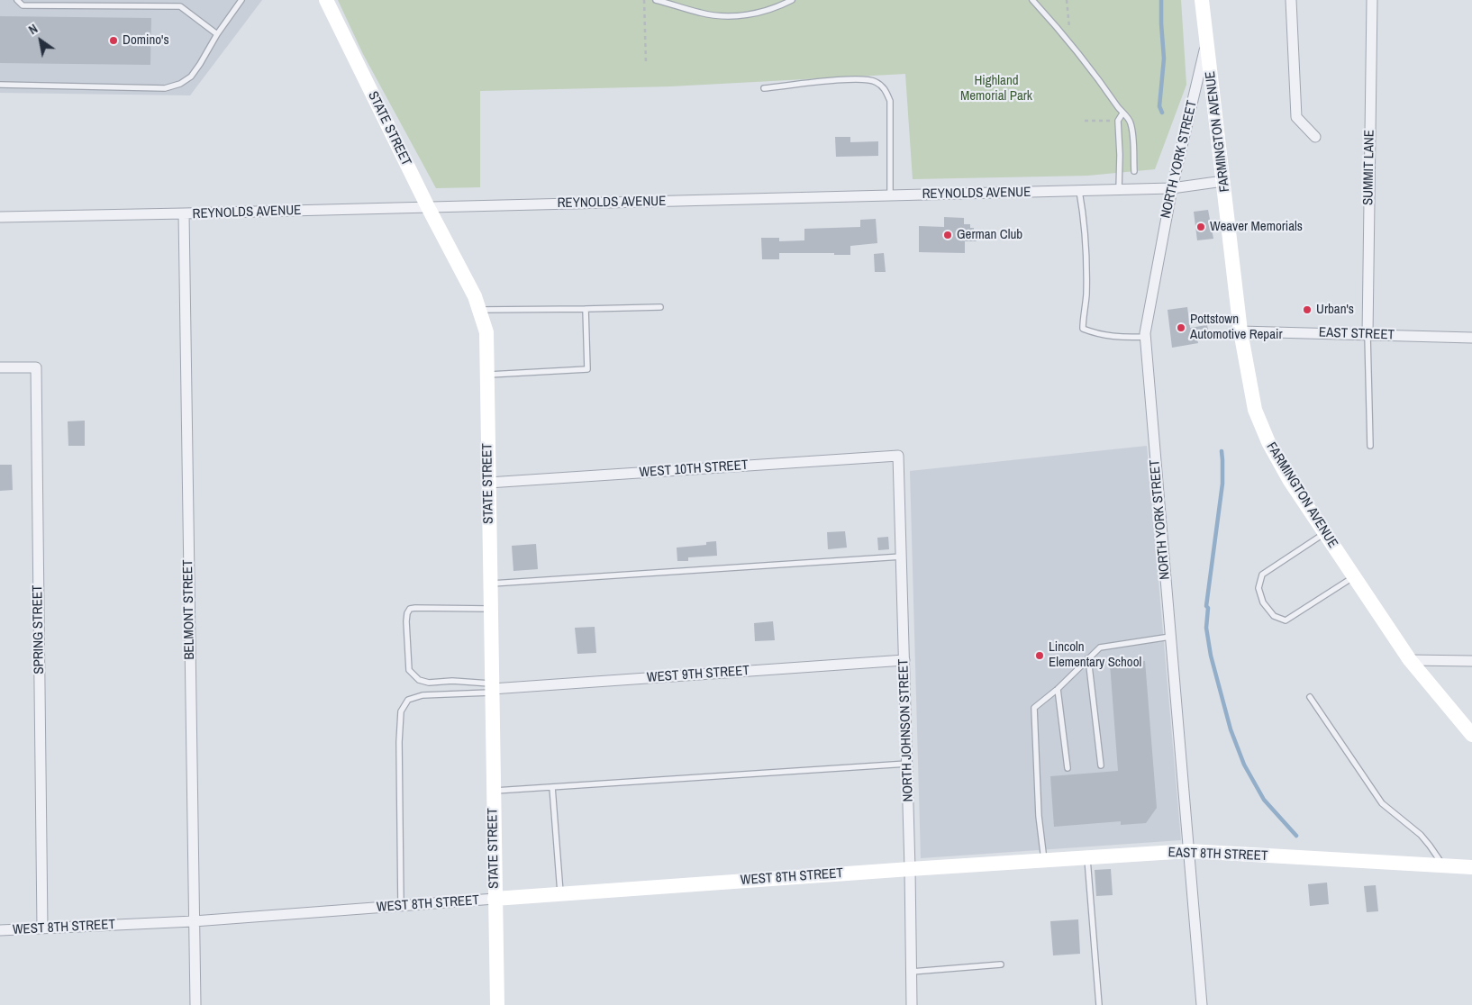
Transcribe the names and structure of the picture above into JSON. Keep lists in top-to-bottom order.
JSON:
{
  "streets": {
    "street": [
      "STATE STREET",
      "FARMINGTON AVENUE",
      "NORTH YORK STREET",
      "SUMMIT LANE",
      "REYNOLDS AVENUE",
      "EAST STREET",
      "WEST 10TH STREET",
      "BELMONT STREET",
      "SPRING STREET",
      "WEST 9TH STREET",
      "NORTH JOHNSON STREET",
      "EAST 8TH STREET",
      "WEST 8TH STREET"
    ]
  },
  "crossings": [
    ["STATE STREET", "REYNOLDS AVENUE"],
    ["STATE STREET", "WEST 10TH STREET"],
    ["STATE STREET", "WEST 9TH STREET"],
    ["STATE STREET", "WEST 8TH STREET"],
    ["FARMINGTON AVENUE", "NORTH YORK STREET"],
    ["FARMINGTON AVENUE", "REYNOLDS AVENUE"],
    ["FARMINGTON AVENUE", "EAST STREET"],
    ["NORTH YORK STREET", "REYNOLDS AVENUE"],
    ["NORTH YORK STREET", "EAST 8TH STREET"],
    ["SUMMIT LANE", "EAST STREET"],
    ["REYNOLDS AVENUE", "BELMONT STREET"],
    ["WEST 10TH STREET", "NORTH JOHNSON STREET"],
    ["BELMONT STREET", "WEST 8TH STREET"],
    ["SPRING STREET", "WEST 8TH STREET"],
    ["WEST 9TH STREET", "NORTH JOHNSON STREET"],
    ["NORTH JOHNSON STREET", "EAST 8TH STREET"],
    ["NORTH JOHNSON STREET", "WEST 8TH STREET"],
    ["EAST 8TH STREET", "WEST 8TH STREET"]
  ],
  "parks": ["Highland Memorial Park"],
  "places": [
    "Domino's",
    "Weaver Memorials",
    "German Club",
    "Urban's",
    "Pottstown Automotive Repair",
    "Lincoln Elementary School"
  ],
  "north": "top left"
}
